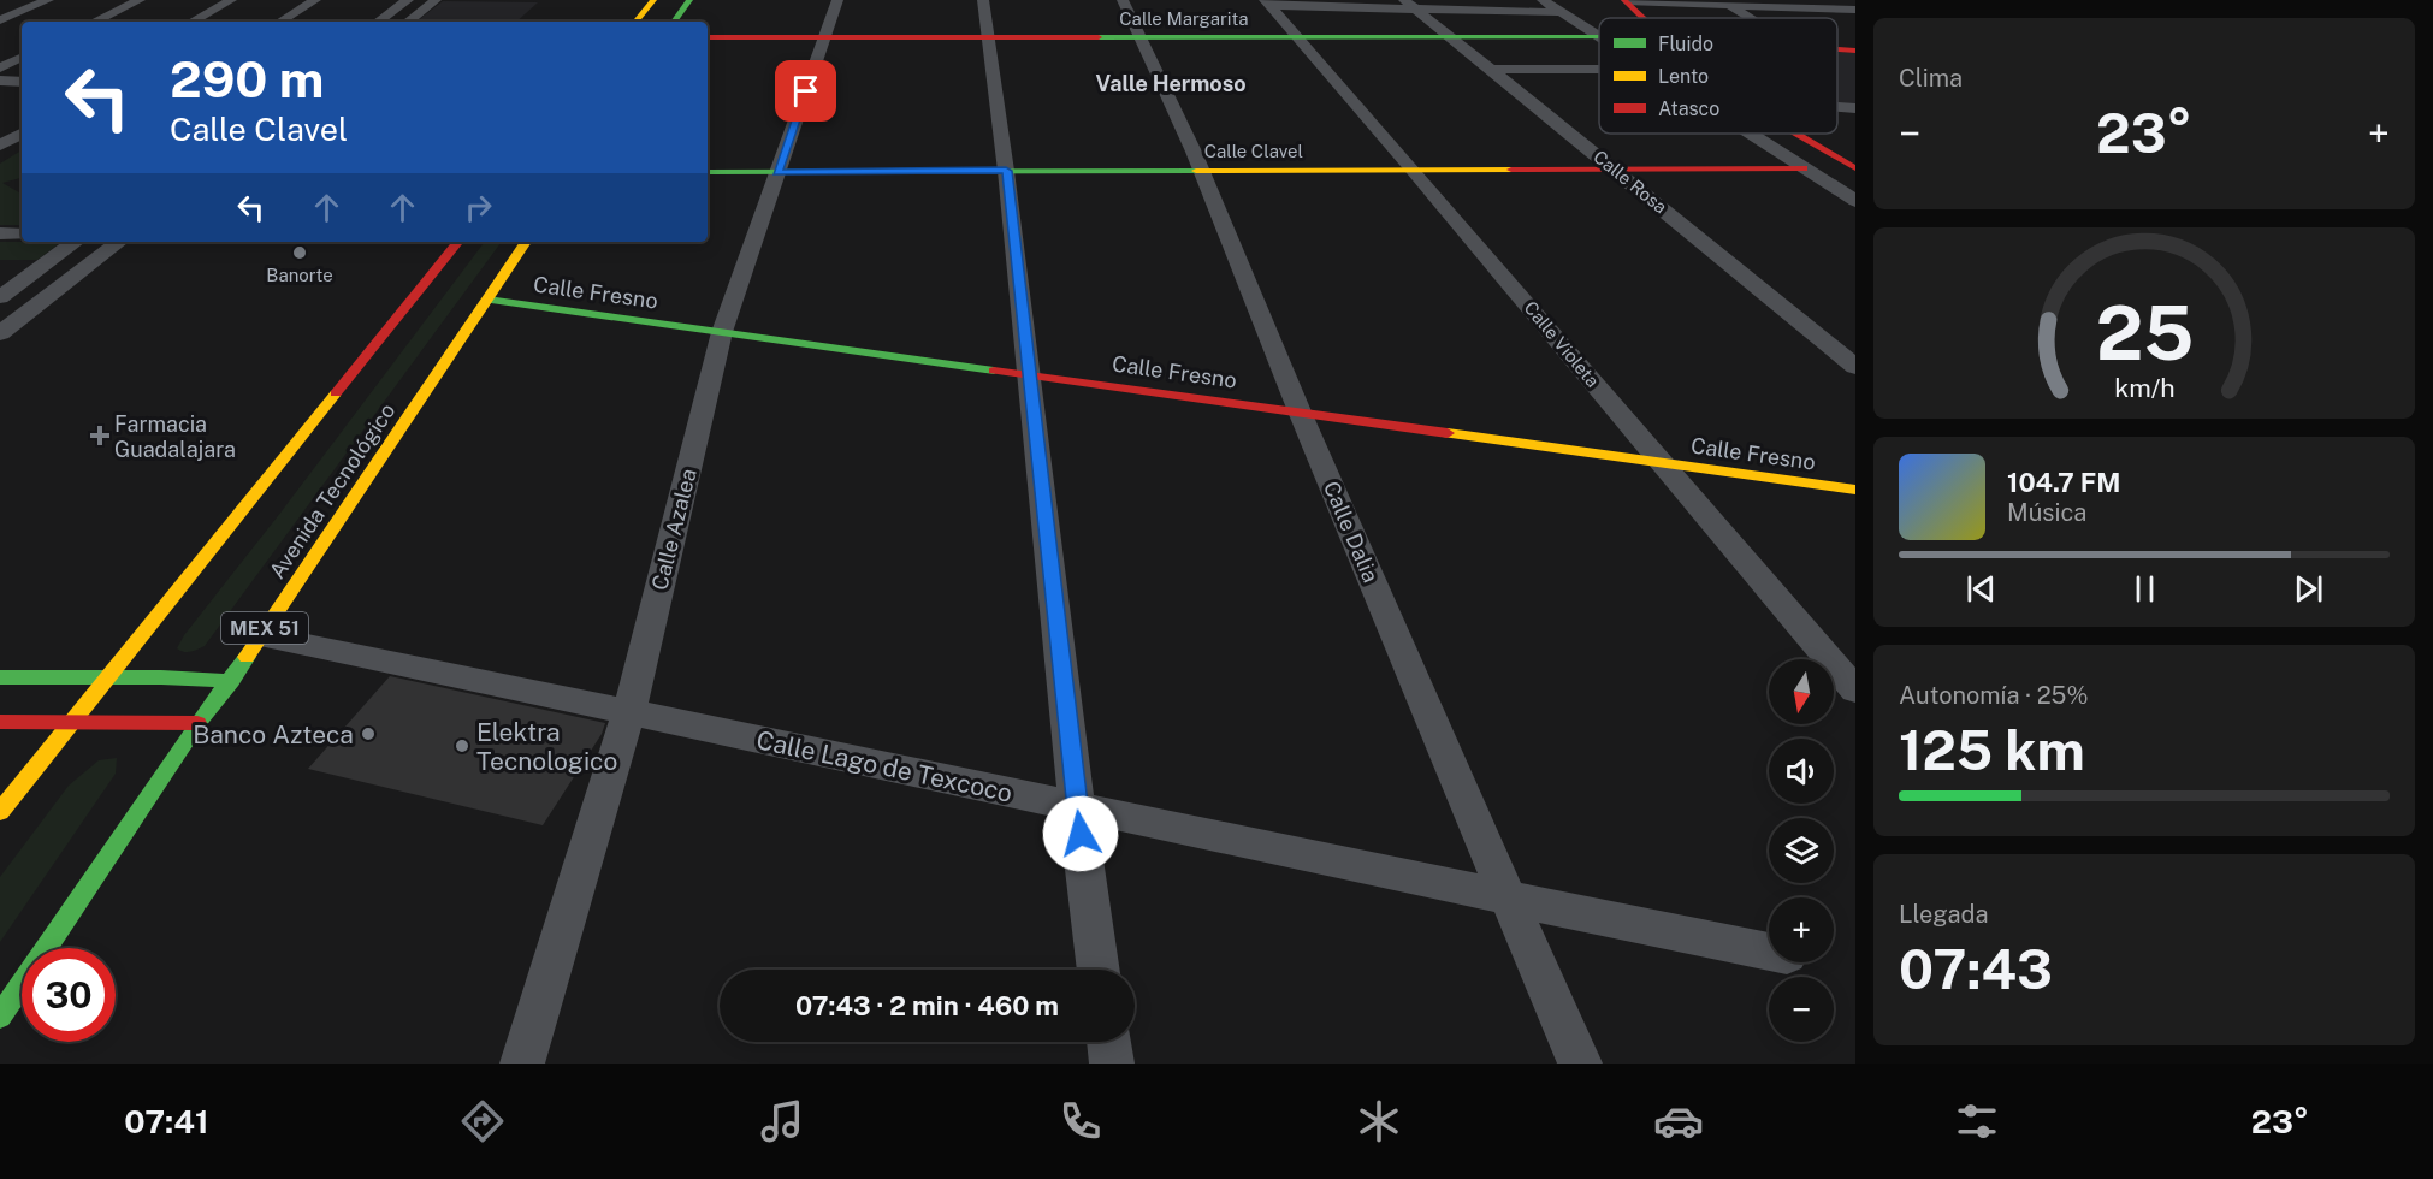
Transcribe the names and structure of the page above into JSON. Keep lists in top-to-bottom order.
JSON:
{
  "streets": {
    "main road": [
      "Calle Margarita",
      "Calle Clavel",
      "Calle Fresno",
      "Avenida Tecnológico",
      "MEX 51"
    ],
    "street": [
      "Calle Rosa",
      "Calle Violeta",
      "Calle Azalea",
      "Calle Dalia",
      "Calle Lago de Texcoco"
    ]
  },
  "crossings": [
    ["Calle Margarita", "Calle Rosa"],
    ["Calle Margarita", "Calle Violeta"],
    ["Calle Margarita", "Calle Azalea"],
    ["Calle Margarita", "Calle Dalia"],
    ["Calle Clavel", "Calle Rosa"],
    ["Calle Clavel", "Calle Violeta"],
    ["Calle Clavel", "Calle Azalea"],
    ["Calle Clavel", "Calle Dalia"],
    ["Calle Fresno", "Calle Violeta"],
    ["Calle Fresno", "Avenida Tecnológico"],
    ["Calle Fresno", "Calle Azalea"],
    ["Calle Fresno", "Calle Dalia"],
    ["Avenida Tecnológico", "Calle Lago de Texcoco"],
    ["Calle Azalea", "Calle Lago de Texcoco"],
    ["Calle Dalia", "Calle Lago de Texcoco"]
  ],
  "districts": ["Valle Hermoso"],
  "places": {
    "other": ["Banorte", "Banco Azteca", "Elektra Tecnologico"],
    "health": ["Farmacia Guadalajara"]
  },
  "legend": ["Fluido", "Lento", "Atasco"],
  "north": "bottom",
  "page": {
    "tile": [
      "Clima",
      ["Autonomía · 25%", "125 km"],
      ["Llegada", "07:43"]
    ],
    "turn": ["290 m", "Calle Clavel"],
    "heat": ["−", "23°", "+"],
    "song": ["104.7 FM", "Música"],
    "map_buttons": ["+", "−"],
    "limit": "30",
    "trip": "07:43 · 2 min · 460 m",
    "tabs": ["07:41", "23°"],
    "gauge": ["25", "km/h"]
  }
}
